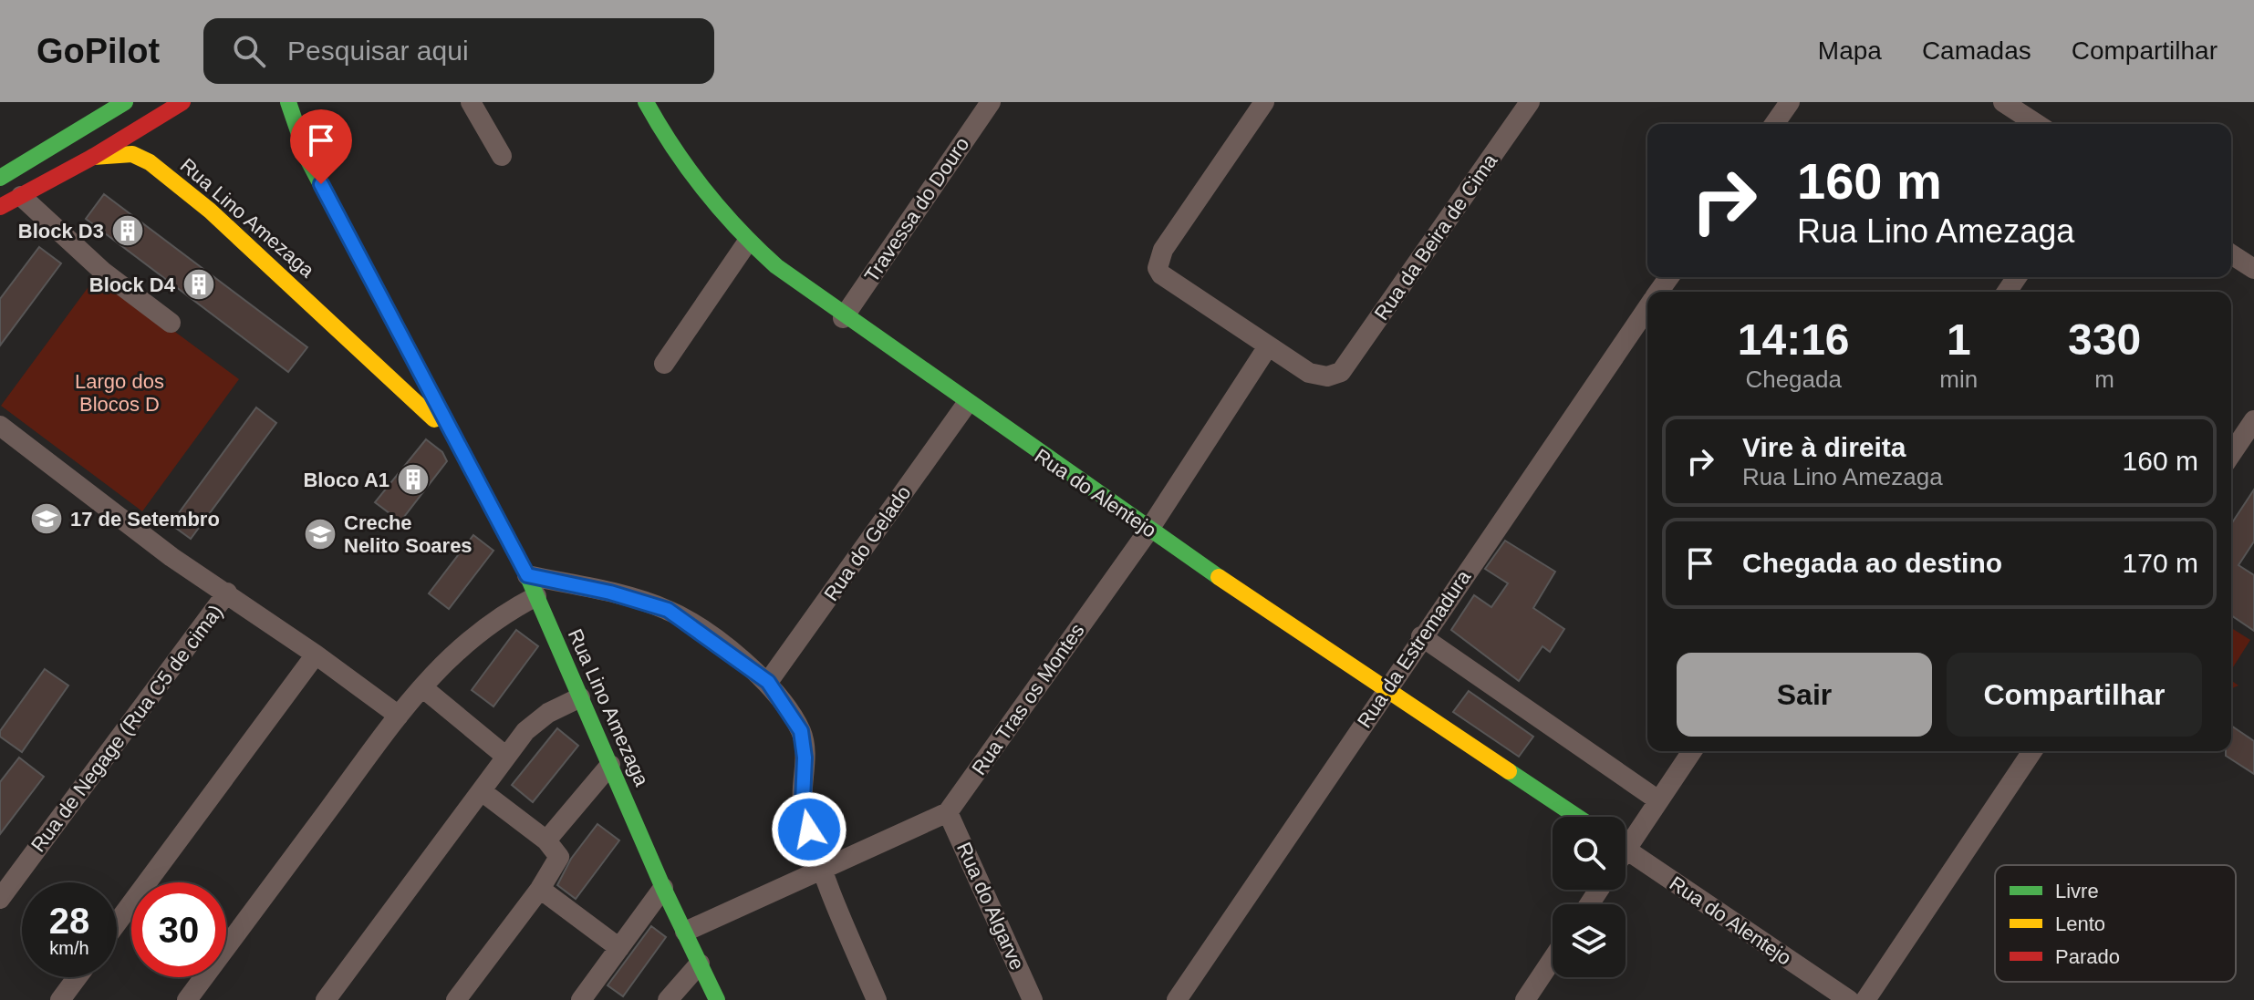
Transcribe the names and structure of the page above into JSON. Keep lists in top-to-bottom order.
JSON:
{
  "streets": {
    "street": [
      "Travessa do Douro",
      "Rua Lino Amezaga",
      "Rua da Beira de Cima",
      "Rua do Alentejo",
      "Rua do Gelado",
      "Rua da Estremadura",
      "Rua Tras os Montes",
      "Rua de Negage (Rua C5 de cima)",
      "Rua do Algarve"
    ]
  },
  "crossings": [
    ["Travessa do Douro", "Rua do Alentejo"],
    ["Rua da Beira de Cima", "Rua Tras os Montes"],
    ["Rua do Alentejo", "Rua do Gelado"],
    ["Rua do Alentejo", "Rua da Estremadura"],
    ["Rua do Alentejo", "Rua Tras os Montes"],
    ["Rua Tras os Montes", "Rua do Algarve"]
  ],
  "parks": ["Largo dos Blocos D"],
  "places": {
    "building": ["Block D3", "Block D4", "Bloco A1"],
    "school or university": ["17 de Setembro", "Creche Nelito Soares"]
  },
  "legend": ["Livre", "Lento", "Parado"],
  "page": {
    "header": "GoPilot",
    "search": "Pesquisar aqui",
    "nav": ["Mapa", "Camadas", "Compartilhar"],
    "turn": ["160 m", "Rua Lino Amezaga"],
    "eta": [
      "14:16",
      "Chegada",
      "1",
      "min",
      "330",
      "m"
    ],
    "list": [
      {
        "name": "Vire à direita",
        "note": "Rua Lino Amezaga",
        "value": "160 m"
      },
      {
        "name": "Chegada ao destino",
        "value": "170 m"
      }
    ],
    "buttons": ["Sair", "Compartilhar"],
    "speed": "28 km/h",
    "limit": "30"
  }
}
